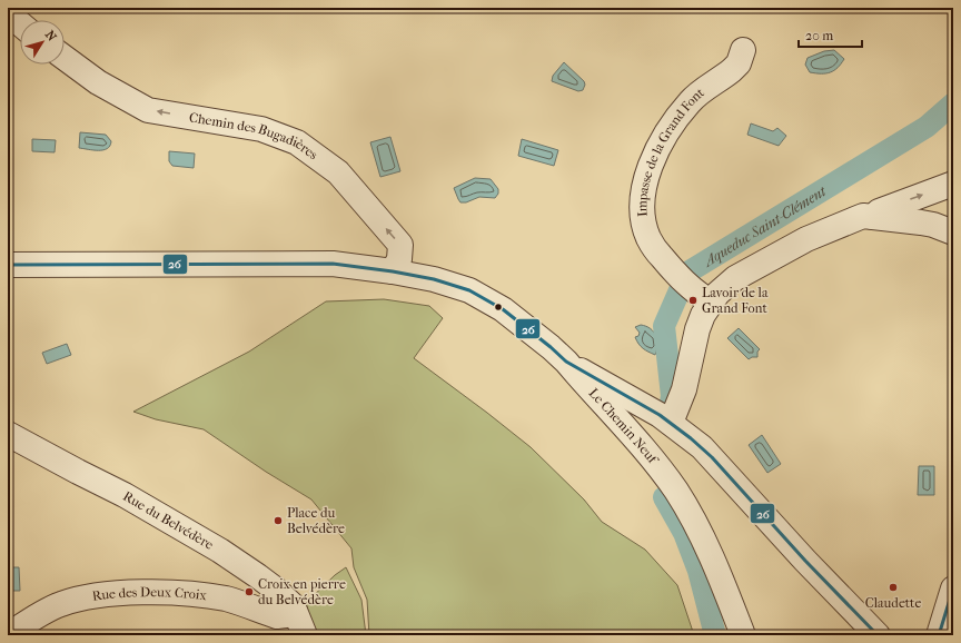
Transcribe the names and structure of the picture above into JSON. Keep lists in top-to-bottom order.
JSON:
{
  "streets": {
    "street": [
      "Chemin des Bugadières",
      "Impasse de la Grand Font",
      "Le Chemin Neuf",
      "Rue du Belvédère",
      "Rue des Deux Croix"
    ]
  },
  "crossings": [
    ["Chemin des Bugadières", "Le Chemin Neuf"],
    ["Rue du Belvédère", "Rue des Deux Croix"]
  ],
  "one_way": ["Chemin des Bugadières"],
  "water": ["Aqueduc Saint-Clément"],
  "places": [
    "Lavoir de la Grand Font",
    "Place du Belvédère",
    "Claudette",
    "Croix en pierre du Belvédère"
  ],
  "lines": ["transit line 26"],
  "scale_bar": "20 m",
  "north": "top right"
}
